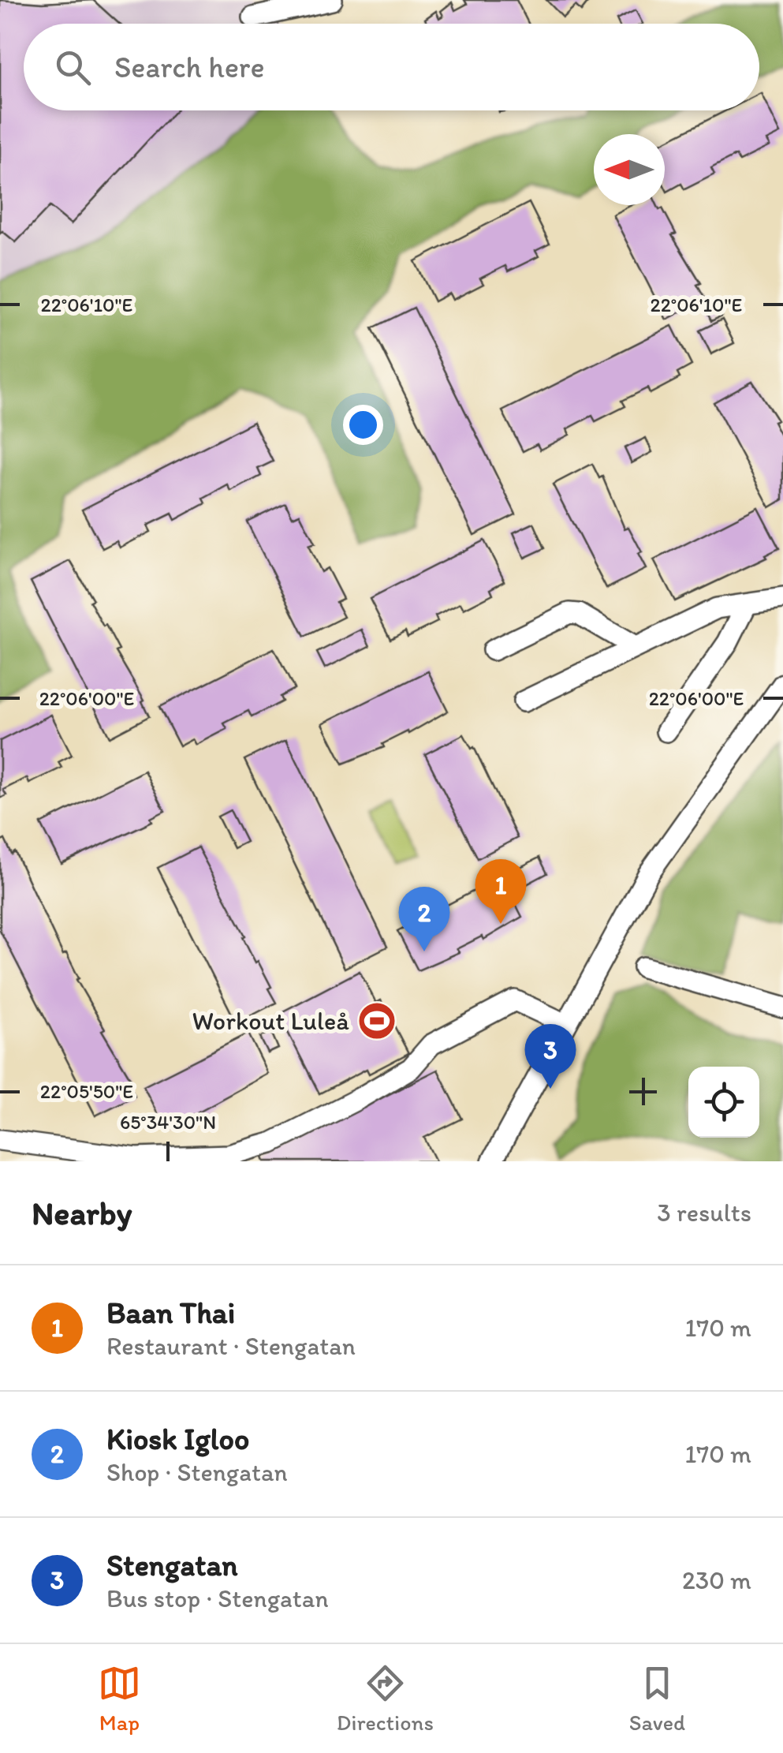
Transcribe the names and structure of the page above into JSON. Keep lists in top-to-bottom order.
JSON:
{
  "places": {
    "sports": ["Workout Luleå"]
  },
  "north": "left",
  "page": {
    "search": "Search here",
    "pins": ["1", "2", "3"],
    "heading": ["Nearby", "3 results"],
    "list": [
      {
        "mark": "1",
        "name": "Baan Thai",
        "note": "Restaurant · Stengatan",
        "value": "170 m"
      },
      {
        "mark": "2",
        "name": "Kiosk Igloo",
        "note": "Shop · Stengatan",
        "value": "170 m"
      },
      {
        "mark": "3",
        "name": "Stengatan",
        "note": "Bus stop · Stengatan",
        "value": "230 m"
      }
    ],
    "nav": ["Map", "Directions", "Saved"]
  },
  "coordinates": [
    "22°06'10\"E",
    "22°06'00\"E",
    "22°05'50\"E",
    "65°34'30\"N"
  ]
}
